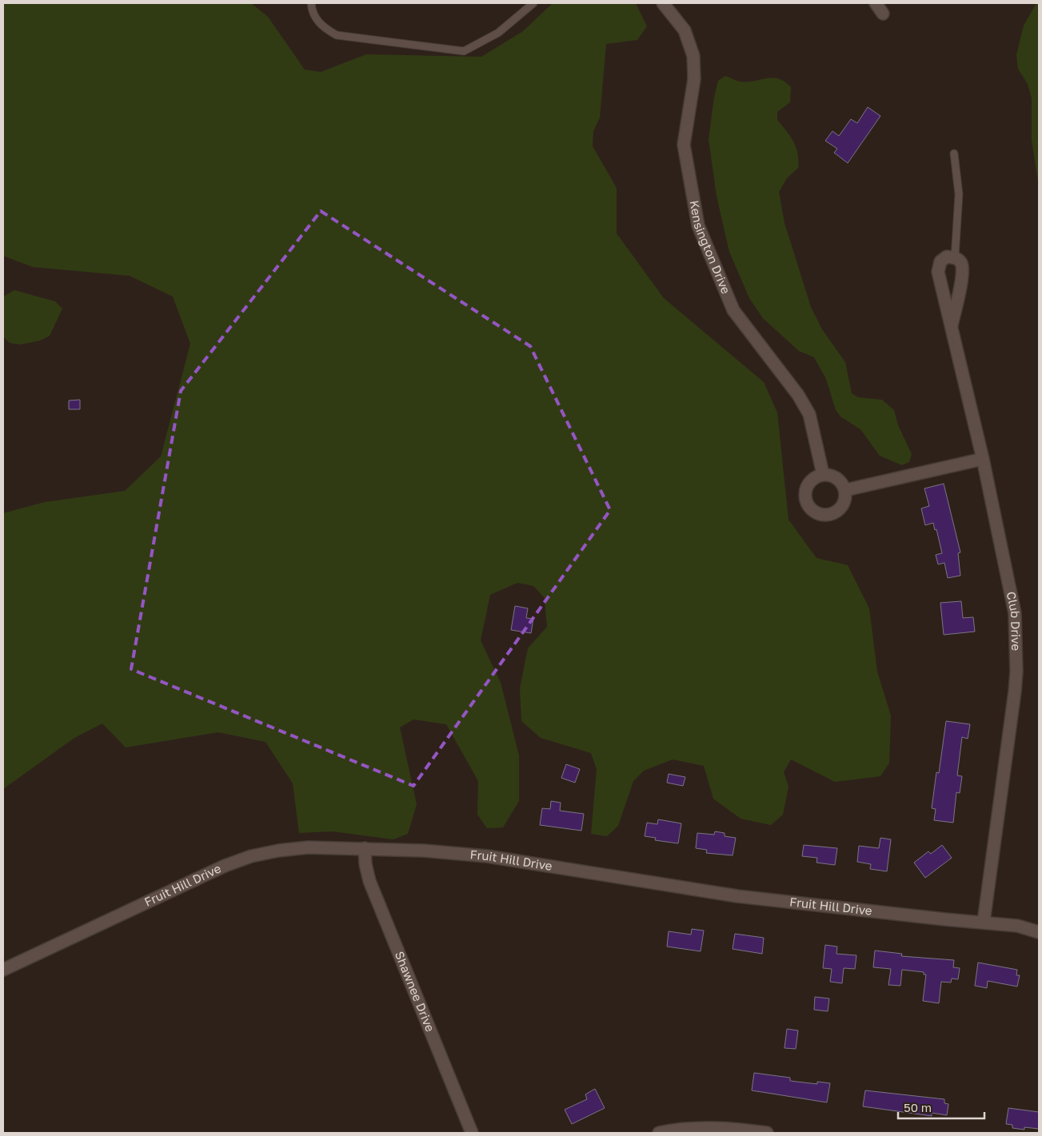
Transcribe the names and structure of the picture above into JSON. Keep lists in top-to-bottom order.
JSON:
{
  "streets": {
    "street": [
      "Kensington Drive",
      "Club Drive",
      "Fruit Hill Drive",
      "Shawnee Drive"
    ]
  },
  "crossings": [
    ["Club Drive", "Fruit Hill Drive"],
    ["Fruit Hill Drive", "Shawnee Drive"]
  ],
  "scale_bar": "50 m"
}
